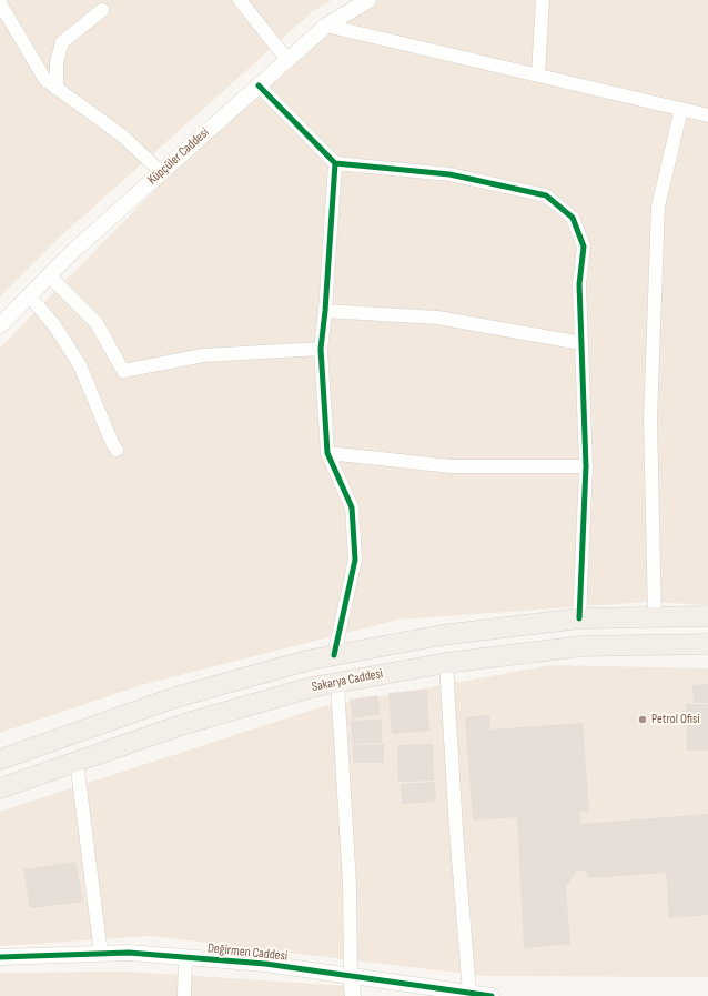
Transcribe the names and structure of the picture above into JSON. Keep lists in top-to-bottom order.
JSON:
{
  "streets": {
    "main road": ["Sakarya Caddesi"],
    "street": ["Küpçüler Caddesi", "Değirmen Caddesi"]
  },
  "places": ["Petrol Ofisi"]
}
